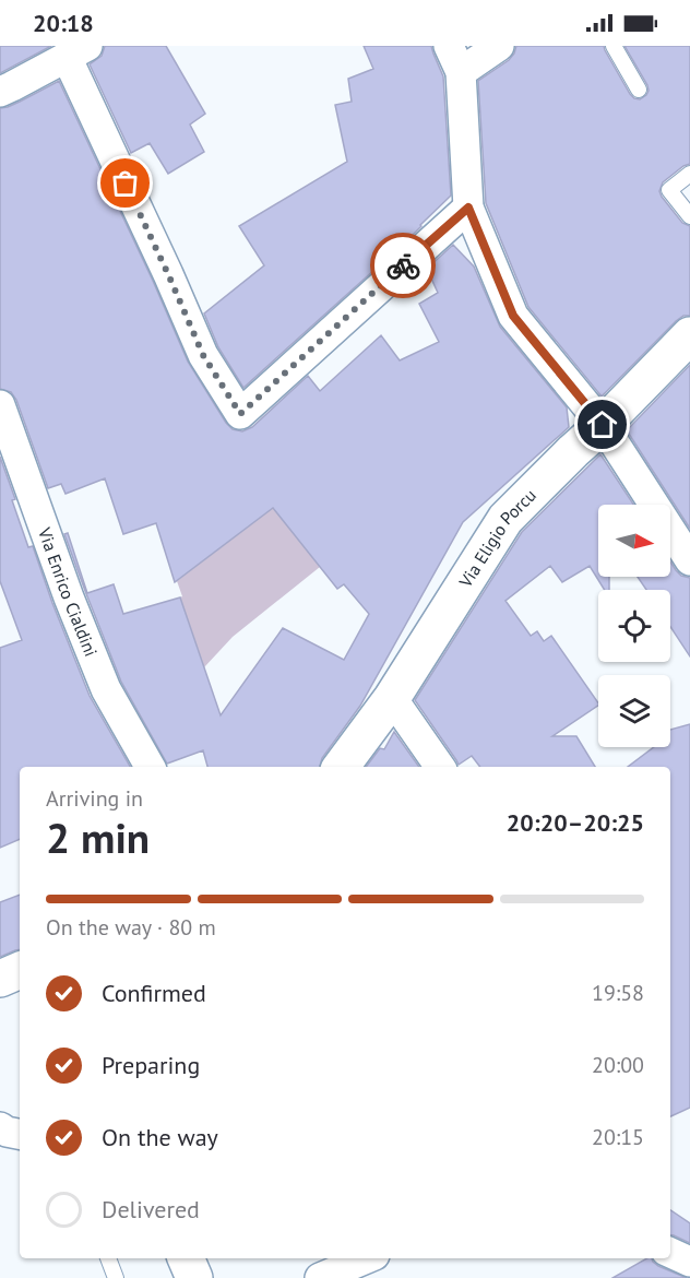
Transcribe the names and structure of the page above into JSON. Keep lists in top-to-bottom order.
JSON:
{
  "streets": {
    "street": ["Via Eligio Porcu", "Via Enrico Cialdini"]
  },
  "north": "right",
  "page": {
    "status": "20:18",
    "heading": ["2 min", "Arriving in", "20:20–20:25"],
    "bar": "On the way · 80 m",
    "list": [
      ["Confirmed", "19:58"],
      ["Preparing", "20:00"],
      ["On the way", "20:15"],
      "Delivered"
    ]
  }
}
